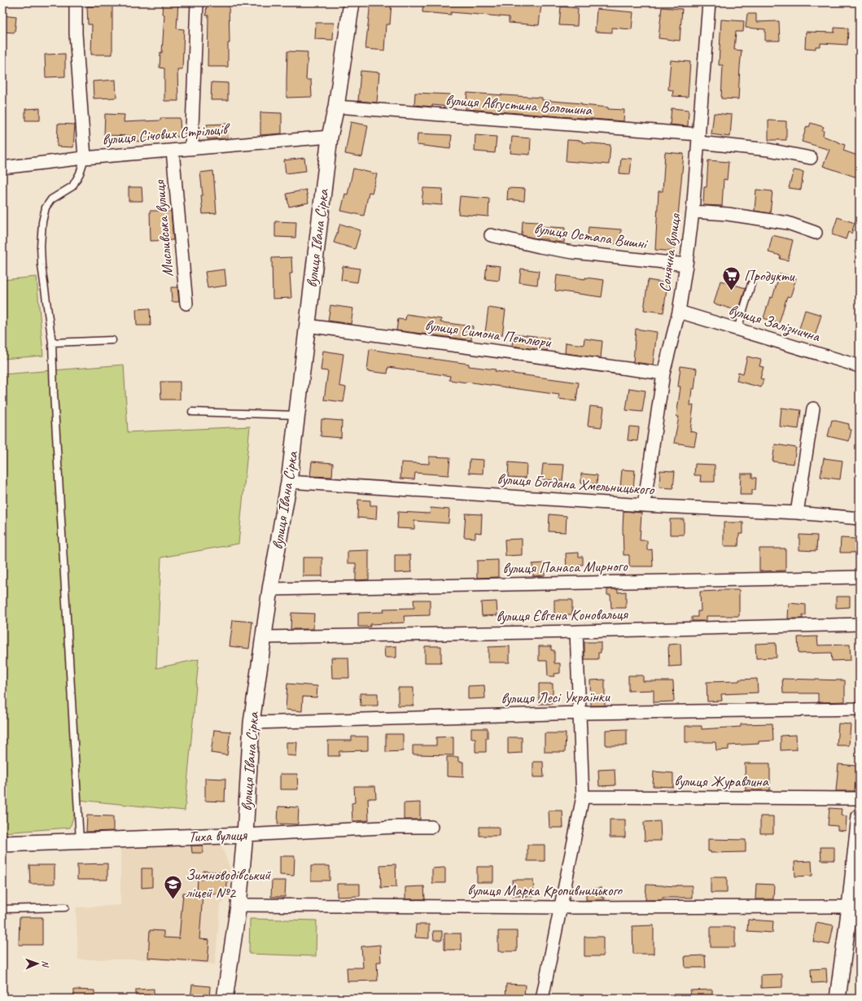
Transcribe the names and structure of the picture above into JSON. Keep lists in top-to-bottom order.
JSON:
{
  "streets": {
    "street": [
      "вулиця Августина Волошина",
      "вулиця Січових Стрільців",
      "Мисливська вулиця",
      "вулиця Остапа Вишні",
      "вулиця Івана Сірка",
      "Сонячна вулиця",
      "вулиця Залізнична",
      "вулиця Симона Петлюри",
      "вулиця Богдана Хмельницького",
      "вулиця Панаса Мирного",
      "вулиця Євгена Коновальця",
      "вулиця Лесі Українки",
      "вулиця Журавлина",
      "Тиха вулиця",
      "вулиця Марка Кропивницького"
    ]
  },
  "crossings": [
    ["вулиця Августина Волошина", "вулиця Івана Сірка"],
    ["вулиця Августина Волошина", "Сонячна вулиця"],
    ["вулиця Січових Стрільців", "Мисливська вулиця"],
    ["вулиця Січових Стрільців", "вулиця Івана Сірка"],
    ["вулиця Остапа Вишні", "Сонячна вулиця"],
    ["вулиця Івана Сірка", "вулиця Симона Петлюри"],
    ["вулиця Івана Сірка", "вулиця Богдана Хмельницького"],
    ["вулиця Івана Сірка", "вулиця Панаса Мирного"],
    ["вулиця Івана Сірка", "вулиця Євгена Коновальця"],
    ["вулиця Івана Сірка", "вулиця Лесі Українки"],
    ["вулиця Івана Сірка", "Тиха вулиця"],
    ["вулиця Івана Сірка", "вулиця Марка Кропивницького"],
    ["Сонячна вулиця", "вулиця Залізнична"],
    ["Сонячна вулиця", "вулиця Симона Петлюри"],
    ["Сонячна вулиця", "вулиця Богдана Хмельницького"]
  ],
  "places": {
    "supermarket": ["Продукти"],
    "school or university": ["Зимноводівський ліцей №2"]
  },
  "north": "right"
}
